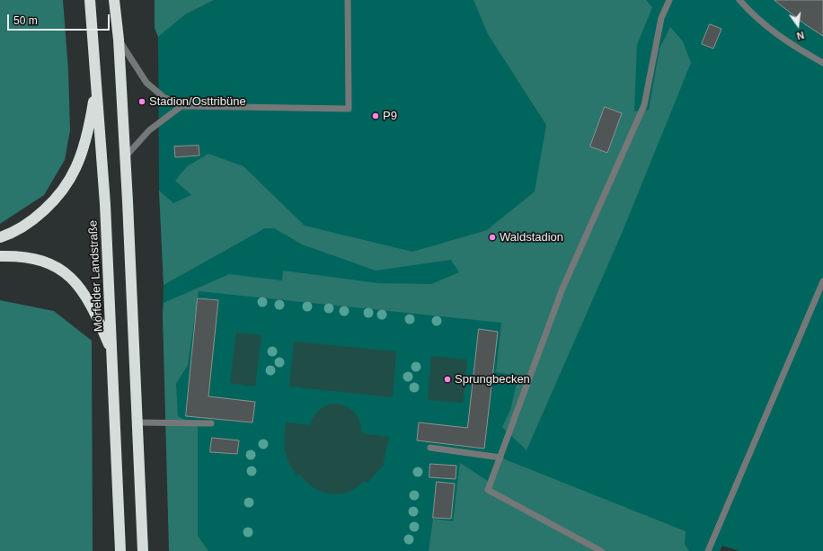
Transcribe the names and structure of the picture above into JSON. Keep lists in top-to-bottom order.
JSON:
{
  "streets": {
    "highway": ["Mörfelder Landstraße"]
  },
  "places": [
    "Stadion/Osttribüne",
    "P9",
    "Waldstadion",
    "Sprungbecken"
  ],
  "scale_bar": "50 m",
  "north": "bottom"
}
